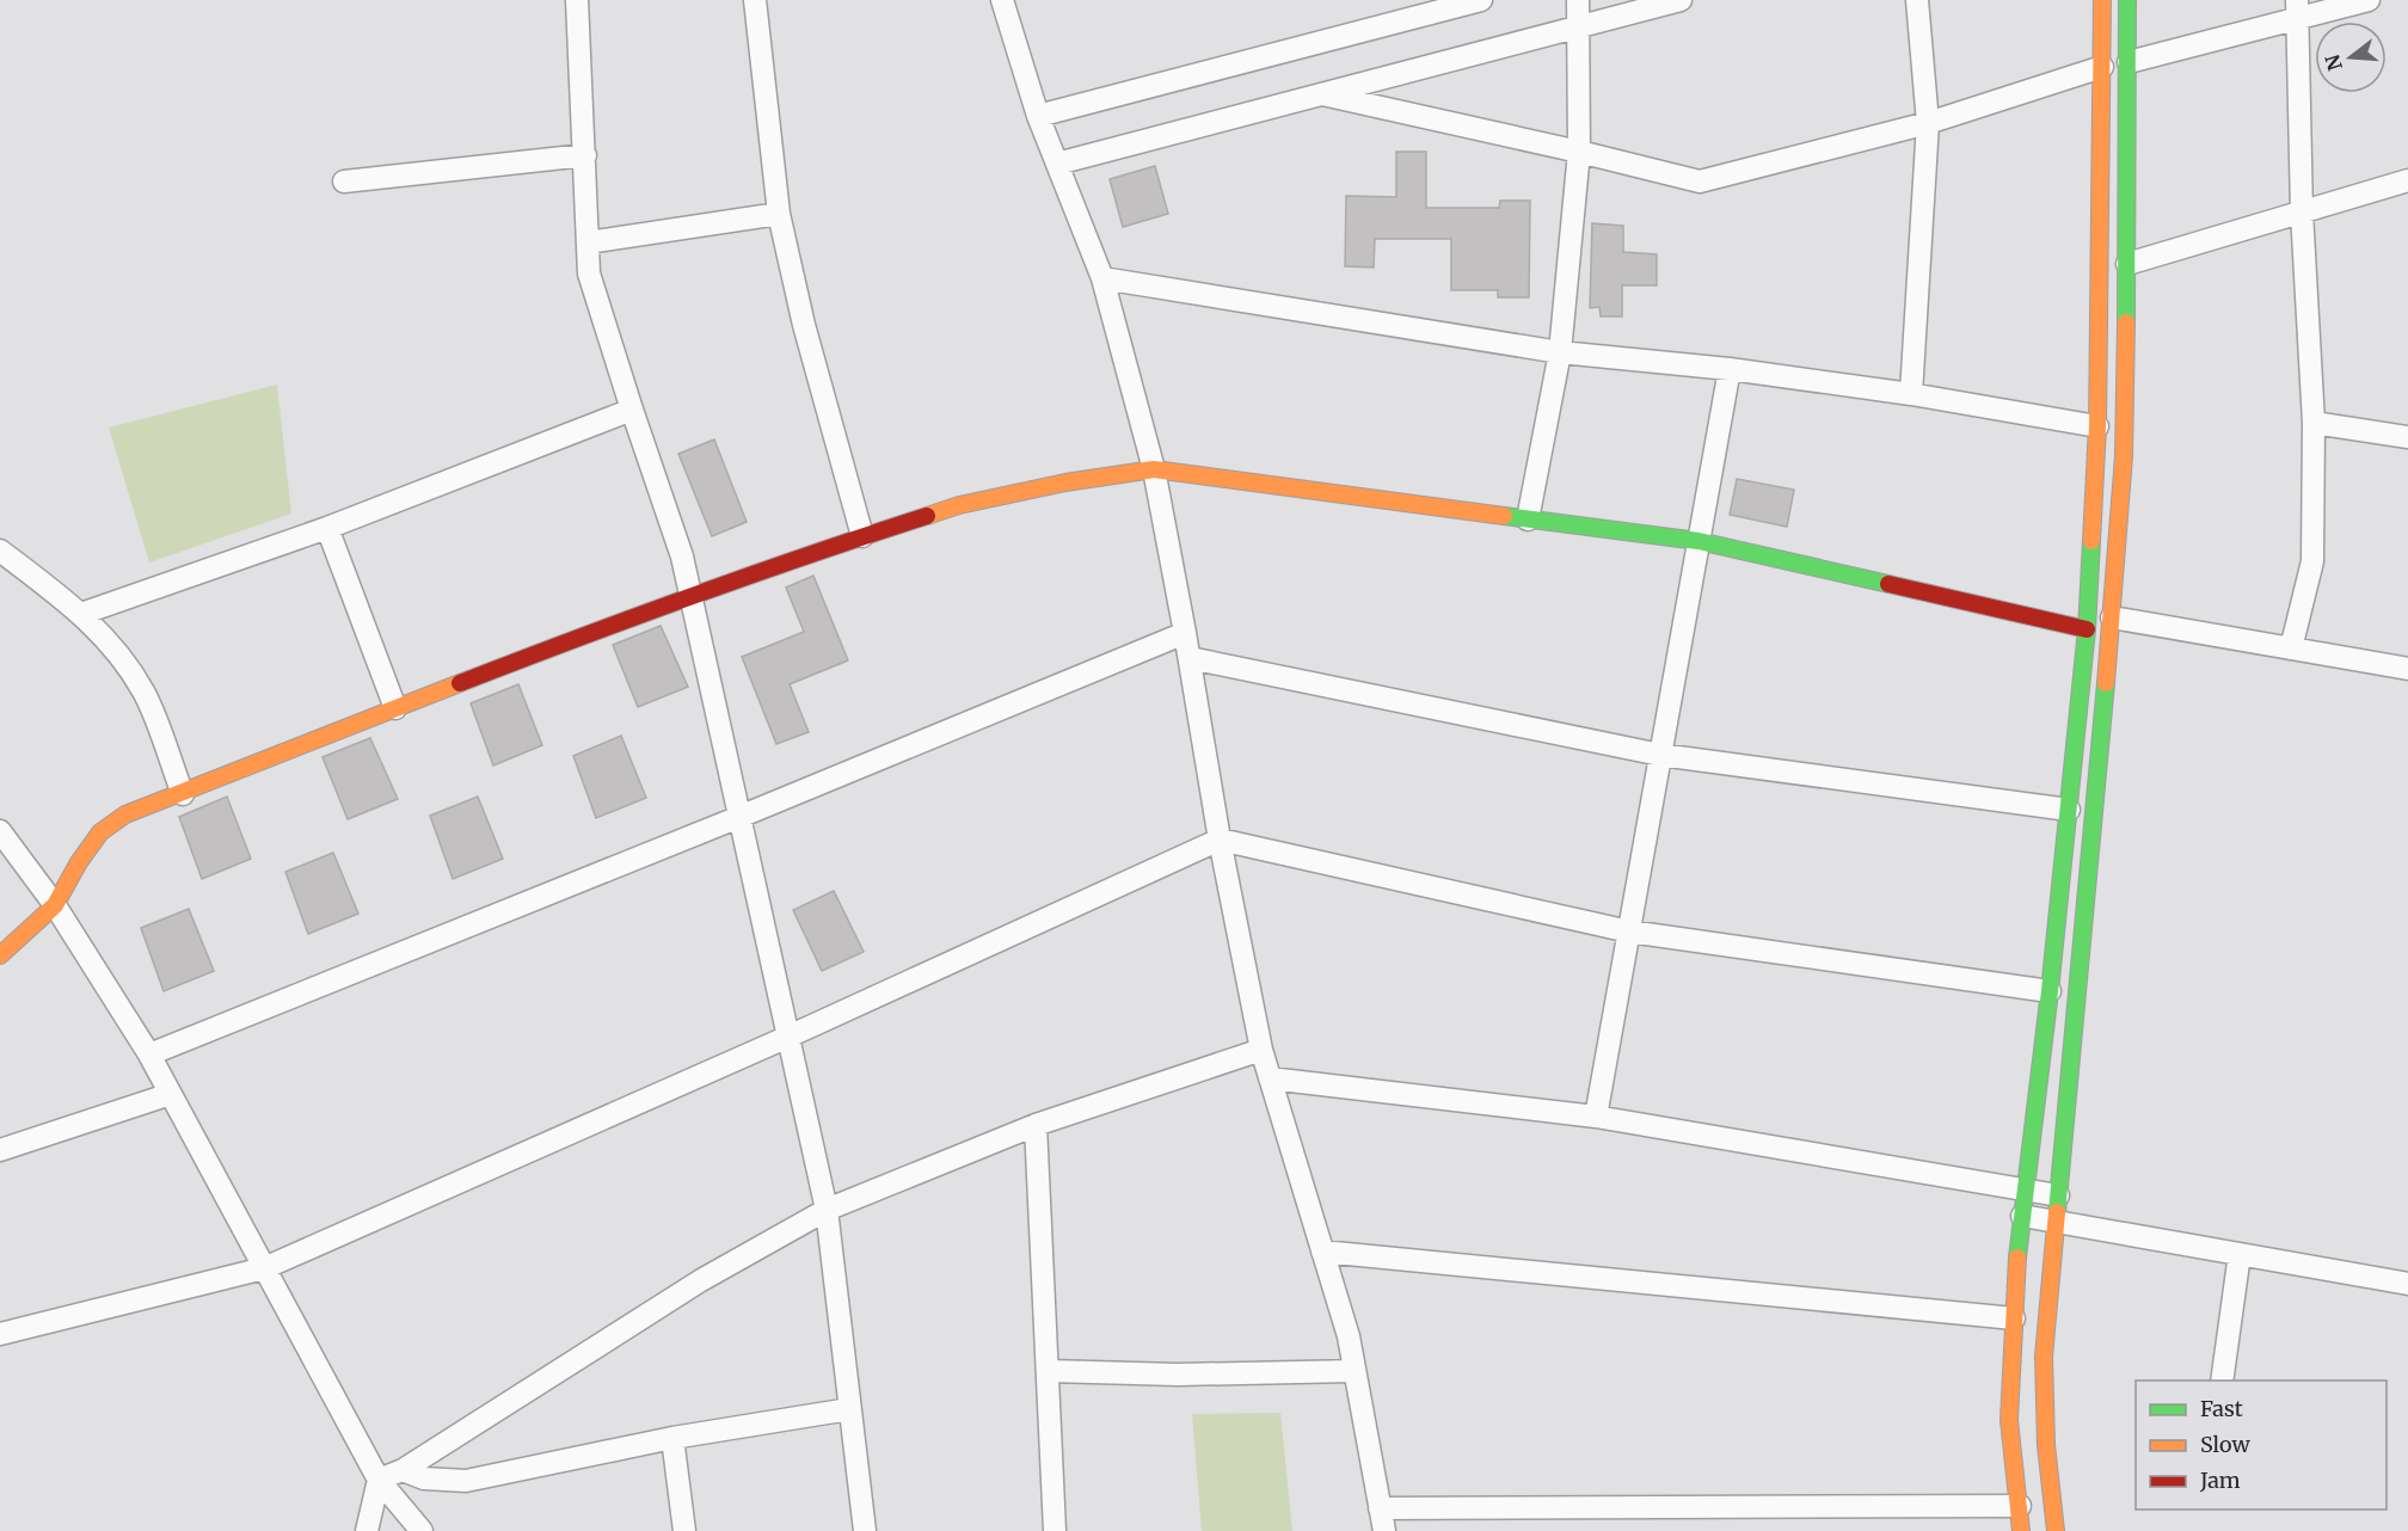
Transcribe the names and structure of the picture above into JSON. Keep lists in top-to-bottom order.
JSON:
{
  "legend": ["Fast", "Slow", "Jam"],
  "north": "left"
}
